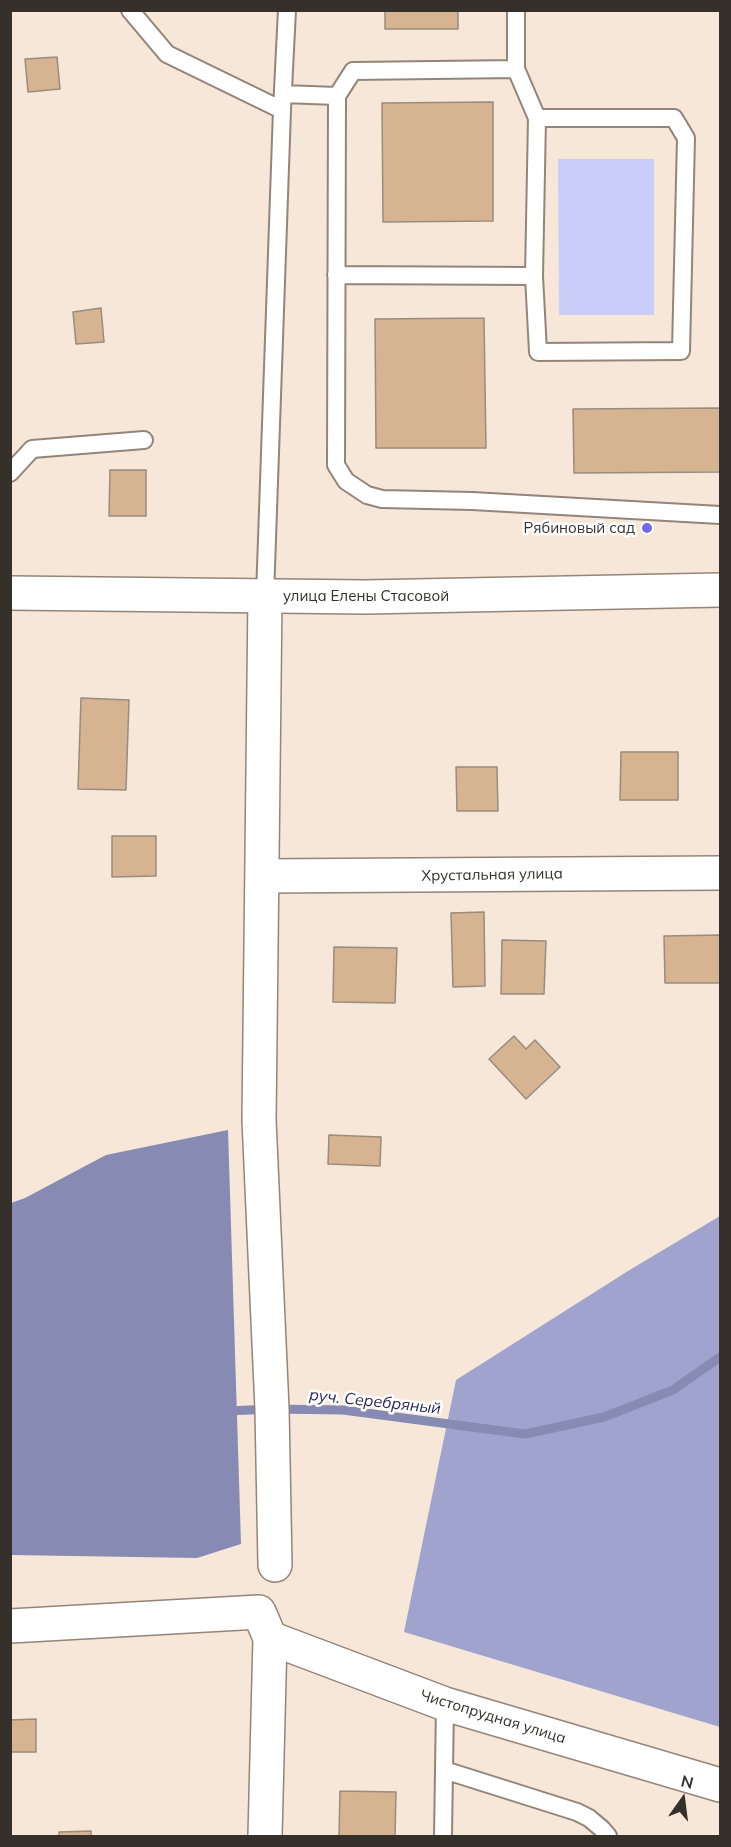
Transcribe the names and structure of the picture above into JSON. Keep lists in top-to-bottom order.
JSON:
{
  "streets": {
    "street": ["улица Елены Стасовой", "Хрустальная улица", "Чистопрудная улица"]
  },
  "water": ["руч. Серебряный"],
  "places": ["Рябиновый сад"],
  "north": "top"
}
